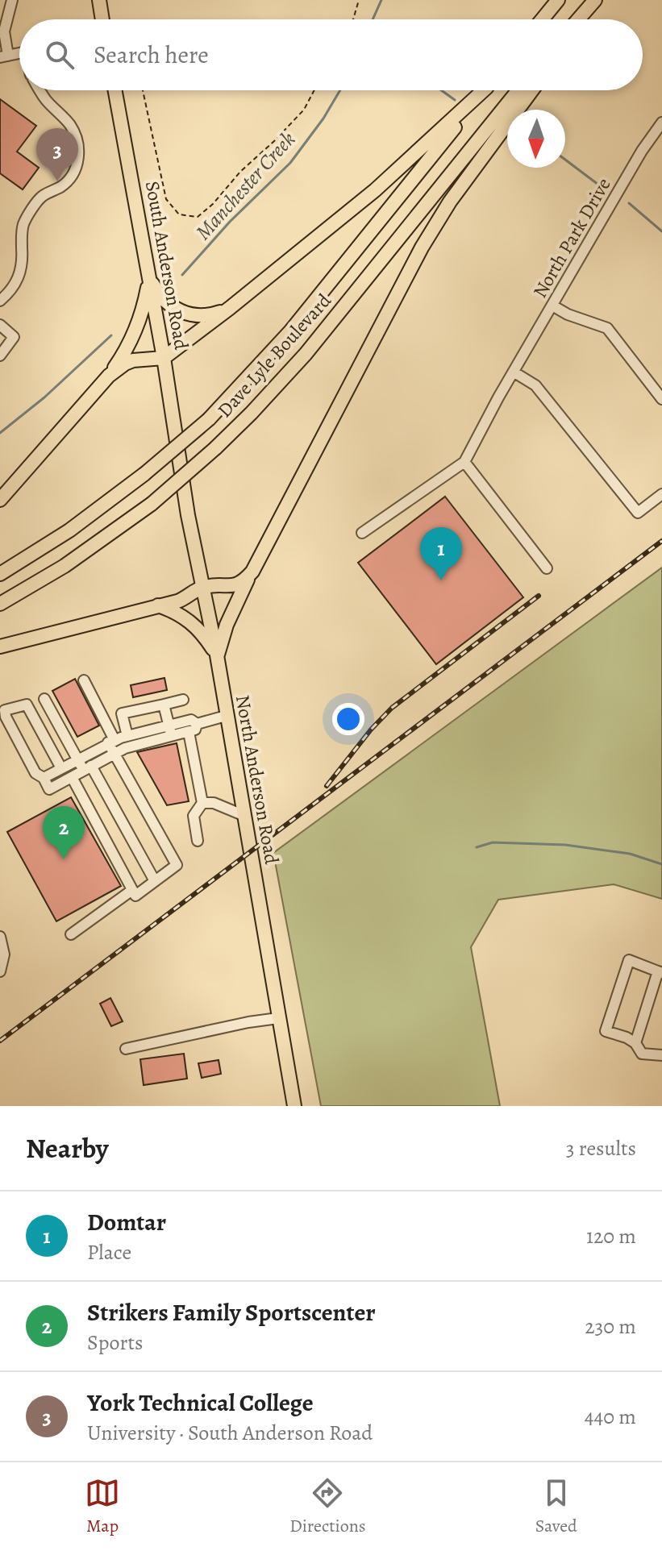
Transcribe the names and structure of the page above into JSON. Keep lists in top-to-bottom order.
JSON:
{
  "streets": {
    "main road": ["South Anderson Road", "Dave Lyle Boulevard", "North Anderson Road"],
    "street": ["North Park Drive"]
  },
  "crossings": [
    ["South Anderson Road", "North Anderson Road"]
  ],
  "water": ["Manchester Creek"],
  "north": "bottom",
  "page": {
    "search": "Search here",
    "pins": ["3", "1", "2"],
    "heading": ["Nearby", "3 results"],
    "list": [
      {
        "mark": "1",
        "name": "Domtar",
        "note": "Place",
        "value": "120 m"
      },
      {
        "mark": "2",
        "name": "Strikers Family Sportscenter",
        "note": "Sports",
        "value": "230 m"
      },
      {
        "mark": "3",
        "name": "York Technical College",
        "note": "University · South Anderson Road",
        "value": "440 m"
      }
    ],
    "nav": ["Map", "Directions", "Saved"]
  }
}
